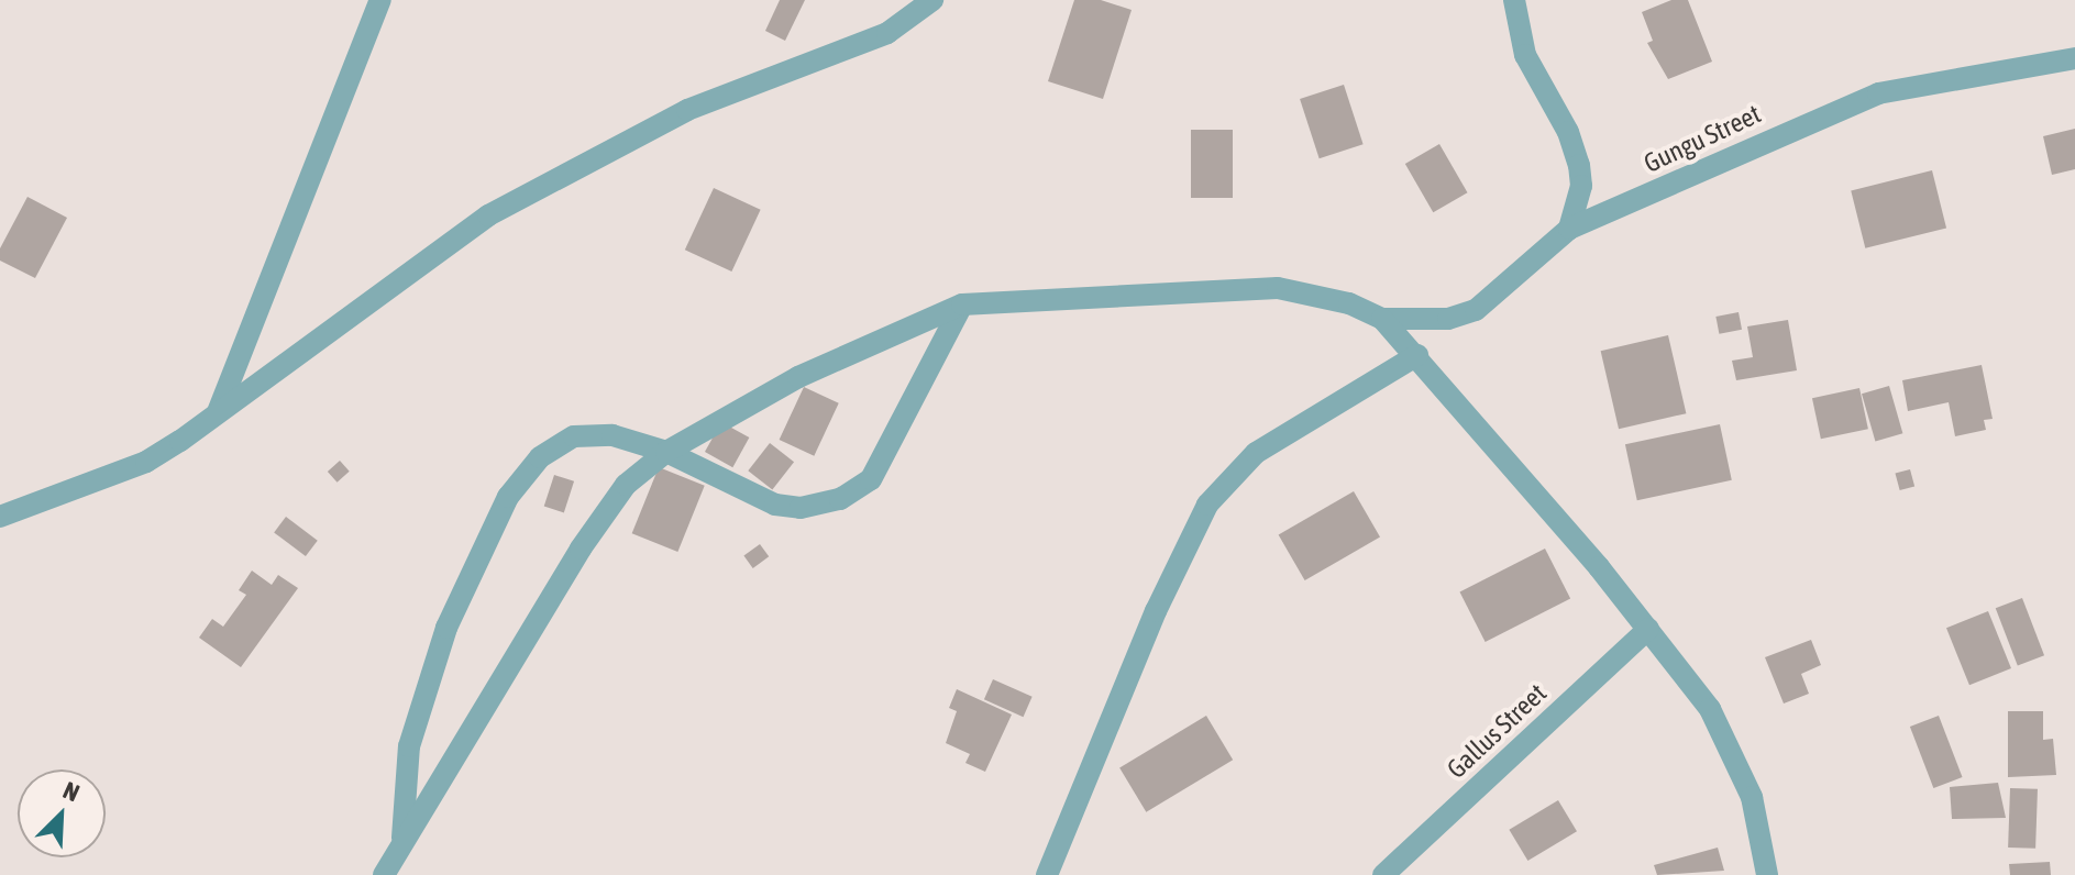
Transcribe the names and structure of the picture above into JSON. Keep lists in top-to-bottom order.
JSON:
{
  "streets": {
    "street": ["Gungu Street", "Gallus Street"]
  },
  "north": "top right"
}
